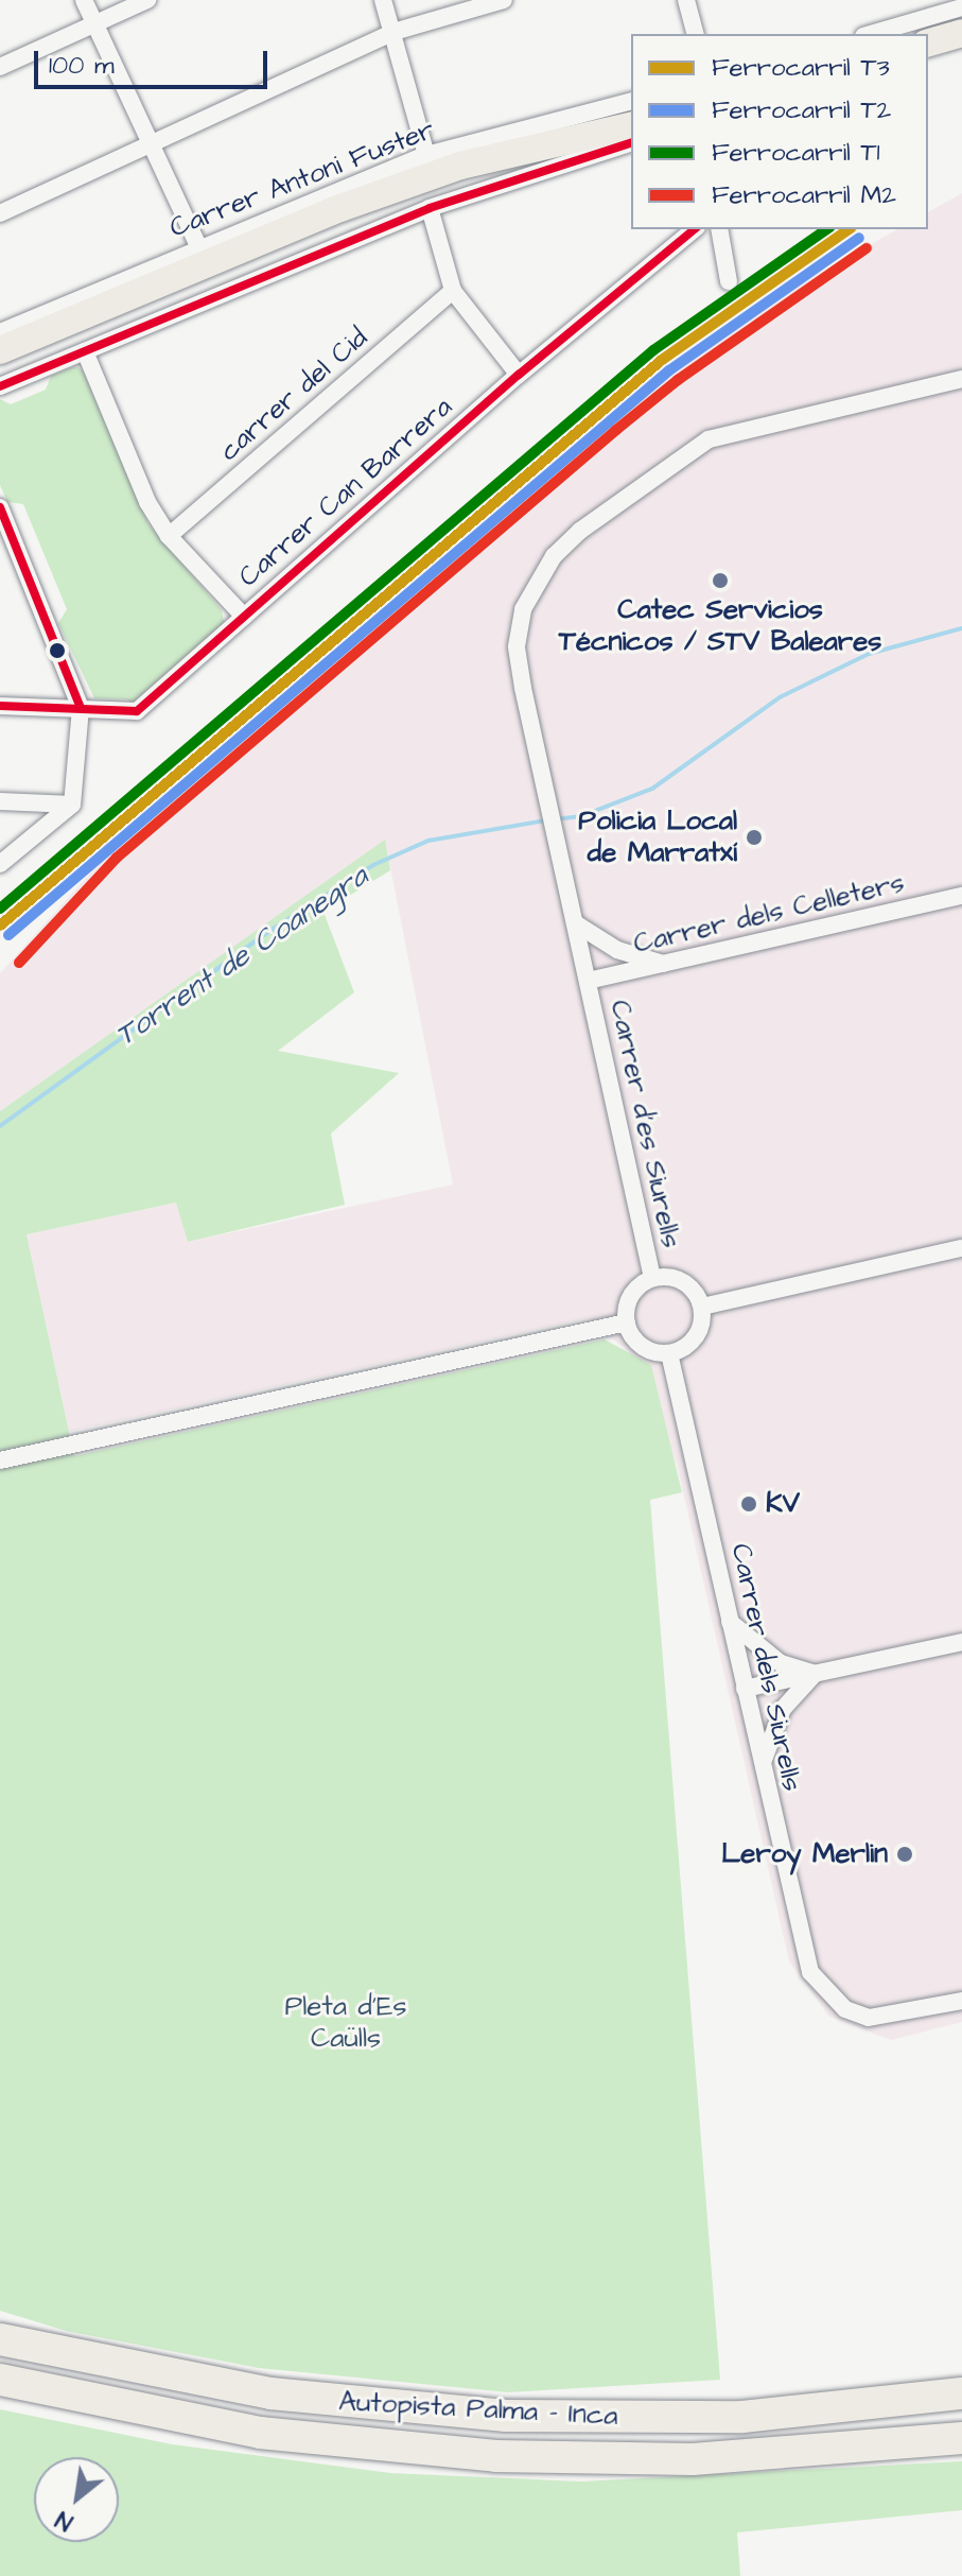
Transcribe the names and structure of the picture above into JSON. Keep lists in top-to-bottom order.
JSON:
{
  "streets": {
    "highway": ["Autopista Palma - Inca"],
    "street": [
      "Carrer Antoni Fuster",
      "carrer del Cid",
      "Carrer Can Barrera",
      "Carrer dels Celleters",
      "Carrer d'es Siurells",
      "Carrer dels Siurells"
    ]
  },
  "crossings": [
    ["Carrer dels Celleters", "Carrer d'es Siurells"],
    ["Carrer d'es Siurells", "Carrer dels Siurells"]
  ],
  "water": ["Torrent de Coanegra"],
  "parks": ["Pleta d'Es Caülls"],
  "places": [
    "Catec Servicios Técnicos / STV Baleares",
    "Policia Local de Marratxí",
    "KV",
    "Leroy Merlin"
  ],
  "lines": [
    "rail line T3",
    "rail line T1",
    "rail line T2",
    "rail line M2"
  ],
  "legend": [
    "Ferrocarril T3",
    "Ferrocarril T2",
    "Ferrocarril T1",
    "Ferrocarril M2"
  ],
  "scale_bar": "100 m",
  "north": "bottom left"
}
